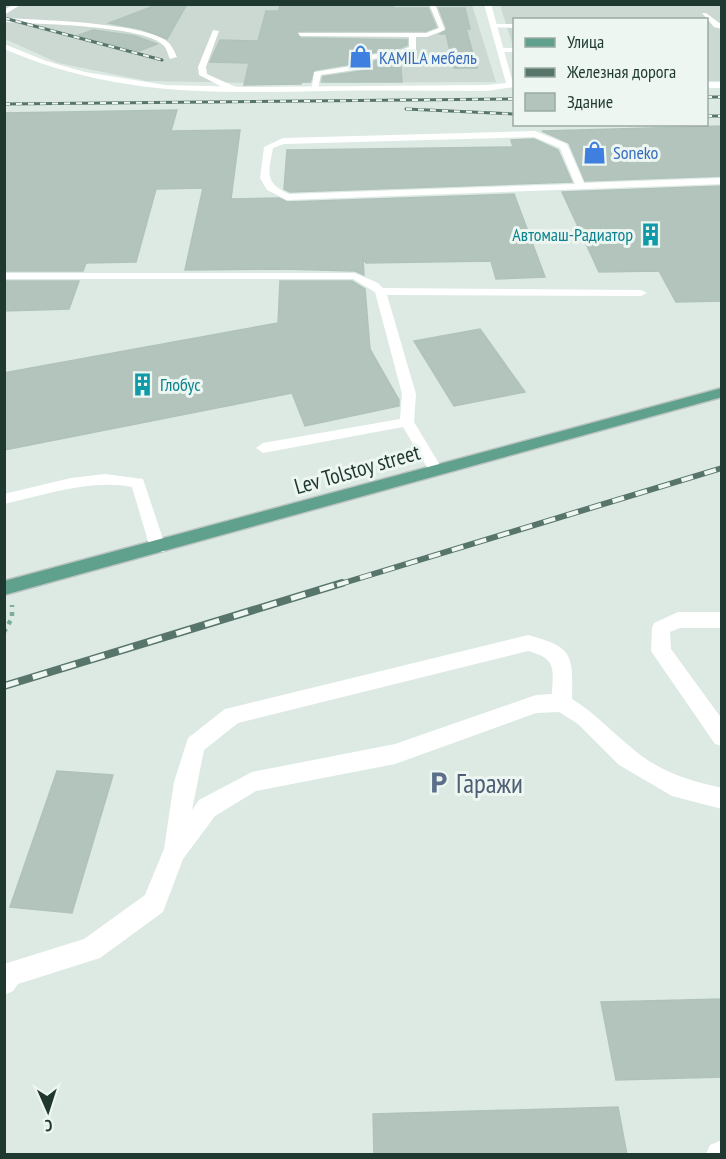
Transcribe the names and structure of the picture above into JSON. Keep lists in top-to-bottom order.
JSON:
{
  "streets": {
    "main road": ["Lev Tolstoy street"]
  },
  "places": {
    "shop": ["KAMILA мебель", "Soneko"],
    "building": ["Автомаш-Радиатор", "Глобус"],
    "parking": ["Гаражи"]
  },
  "legend": ["Улица", "Железная дорога", "Здание"],
  "north": "bottom"
}
